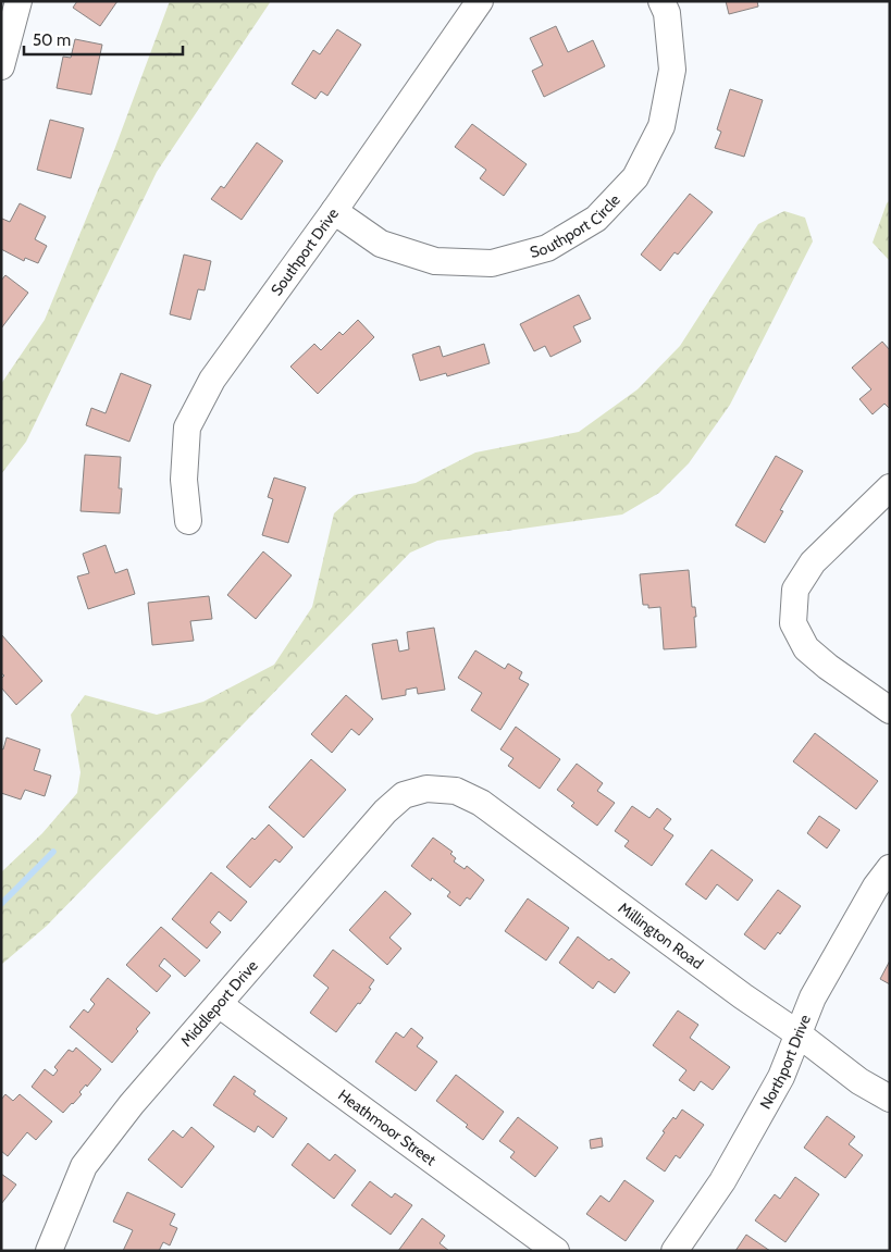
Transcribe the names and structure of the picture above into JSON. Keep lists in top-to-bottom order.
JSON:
{
  "streets": {
    "street": [
      "Southport Circle",
      "Southport Drive",
      "Millington Road",
      "Middleport Drive",
      "Northport Drive",
      "Heathmoor Street"
    ]
  },
  "crossings": [
    ["Southport Circle", "Southport Drive"],
    ["Millington Road", "Middleport Drive"],
    ["Millington Road", "Northport Drive"],
    ["Middleport Drive", "Heathmoor Street"]
  ],
  "scale_bar": "50 m"
}
